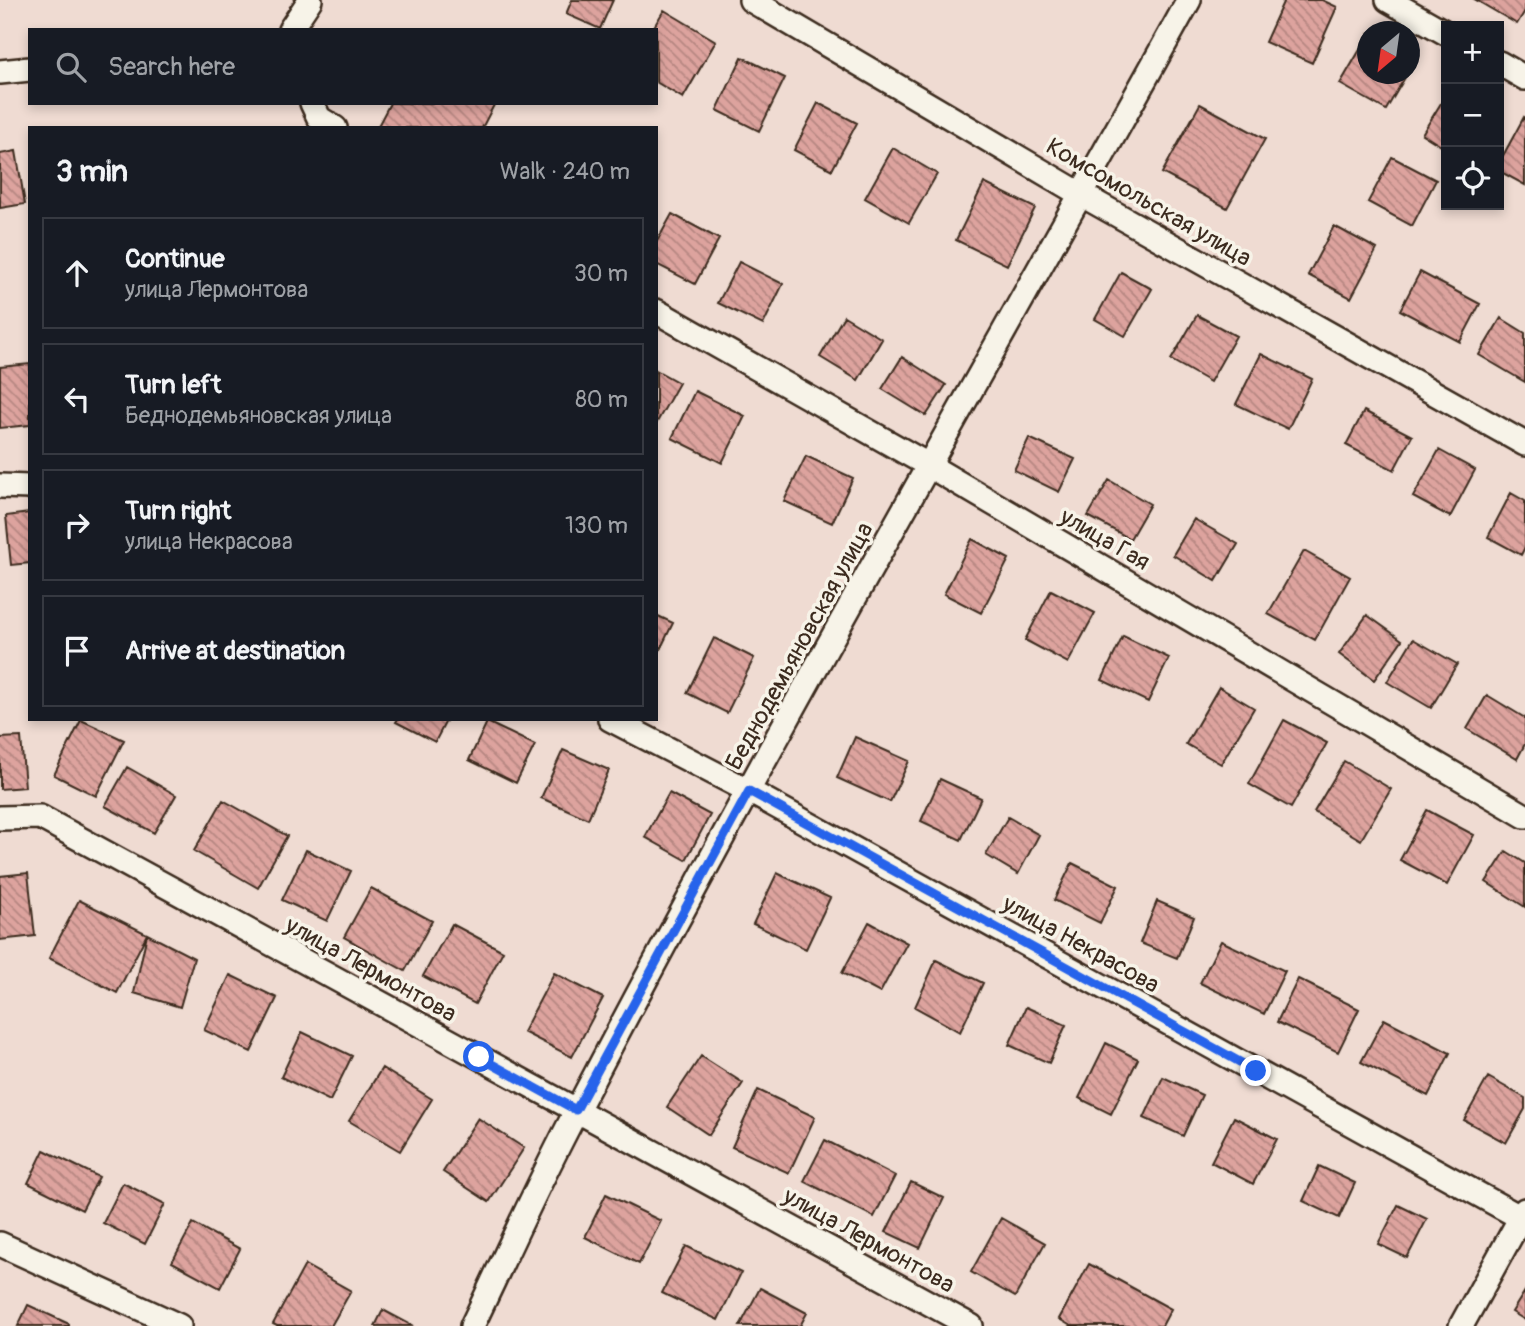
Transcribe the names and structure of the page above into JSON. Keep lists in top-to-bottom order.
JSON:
{
  "streets": {
    "street": [
      "Комсомольская улица",
      "улица Гая",
      "Беднодемьяновская улица",
      "улица Некрасова",
      "улица Лермонтова"
    ]
  },
  "crossings": [
    ["Комсомольская улица", "Беднодемьяновская улица"],
    ["улица Гая", "Беднодемьяновская улица"],
    ["Беднодемьяновская улица", "улица Некрасова"],
    ["Беднодемьяновская улица", "улица Лермонтова"]
  ],
  "north": "bottom left",
  "page": {
    "map_buttons": ["+", "−"],
    "search": "Search here",
    "heading": ["3 min", "Walk · 240 m"],
    "list": [
      ["Continue", "улица Лермонтова", "30 m"],
      ["Turn left", "Беднодемьяновская улица", "80 m"],
      ["Turn right", "улица Некрасова", "130 m"],
      "Arrive at destination"
    ]
  }
}
